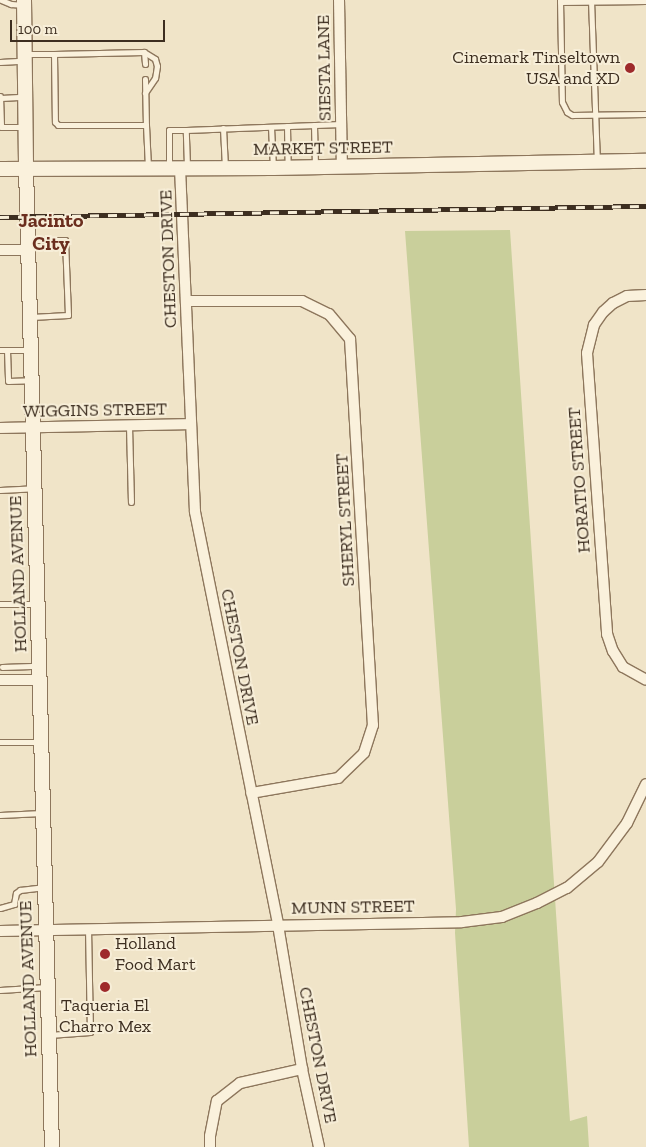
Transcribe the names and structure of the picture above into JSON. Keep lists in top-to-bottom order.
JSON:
{
  "streets": {
    "main road": ["MARKET STREET", "HOLLAND AVENUE"],
    "street": [
      "SIESTA LANE",
      "CHESTON DRIVE",
      "WIGGINS STREET",
      "HORATIO STREET",
      "SHERYL STREET",
      "MUNN STREET"
    ]
  },
  "crossings": [
    ["SIESTA LANE", "MARKET STREET"],
    ["MARKET STREET", "CHESTON DRIVE"],
    ["MARKET STREET", "HOLLAND AVENUE"],
    ["CHESTON DRIVE", "WIGGINS STREET"],
    ["CHESTON DRIVE", "SHERYL STREET"],
    ["CHESTON DRIVE", "MUNN STREET"],
    ["WIGGINS STREET", "HOLLAND AVENUE"],
    ["HOLLAND AVENUE", "MUNN STREET"]
  ],
  "districts": ["Jacinto City"],
  "places": ["Cinemark Tinseltown USA and XD", "Holland Food Mart", "Taqueria El Charro Mex"],
  "scale_bar": "100 m"
}
